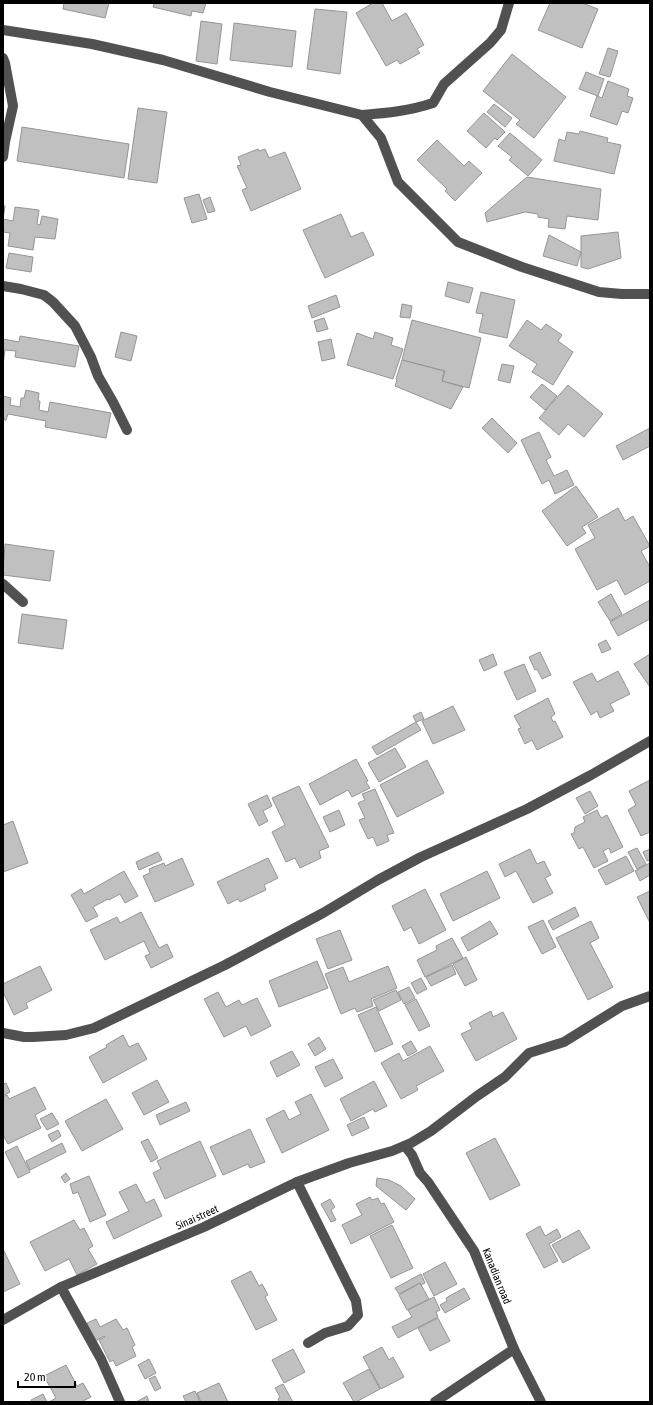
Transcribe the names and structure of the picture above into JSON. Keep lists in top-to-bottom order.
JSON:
{
  "streets": {
    "street": ["Sinai street", "Kanadian road"]
  },
  "crossings": [
    ["Sinai street", "Kanadian road"]
  ],
  "scale_bar": "20 m"
}
